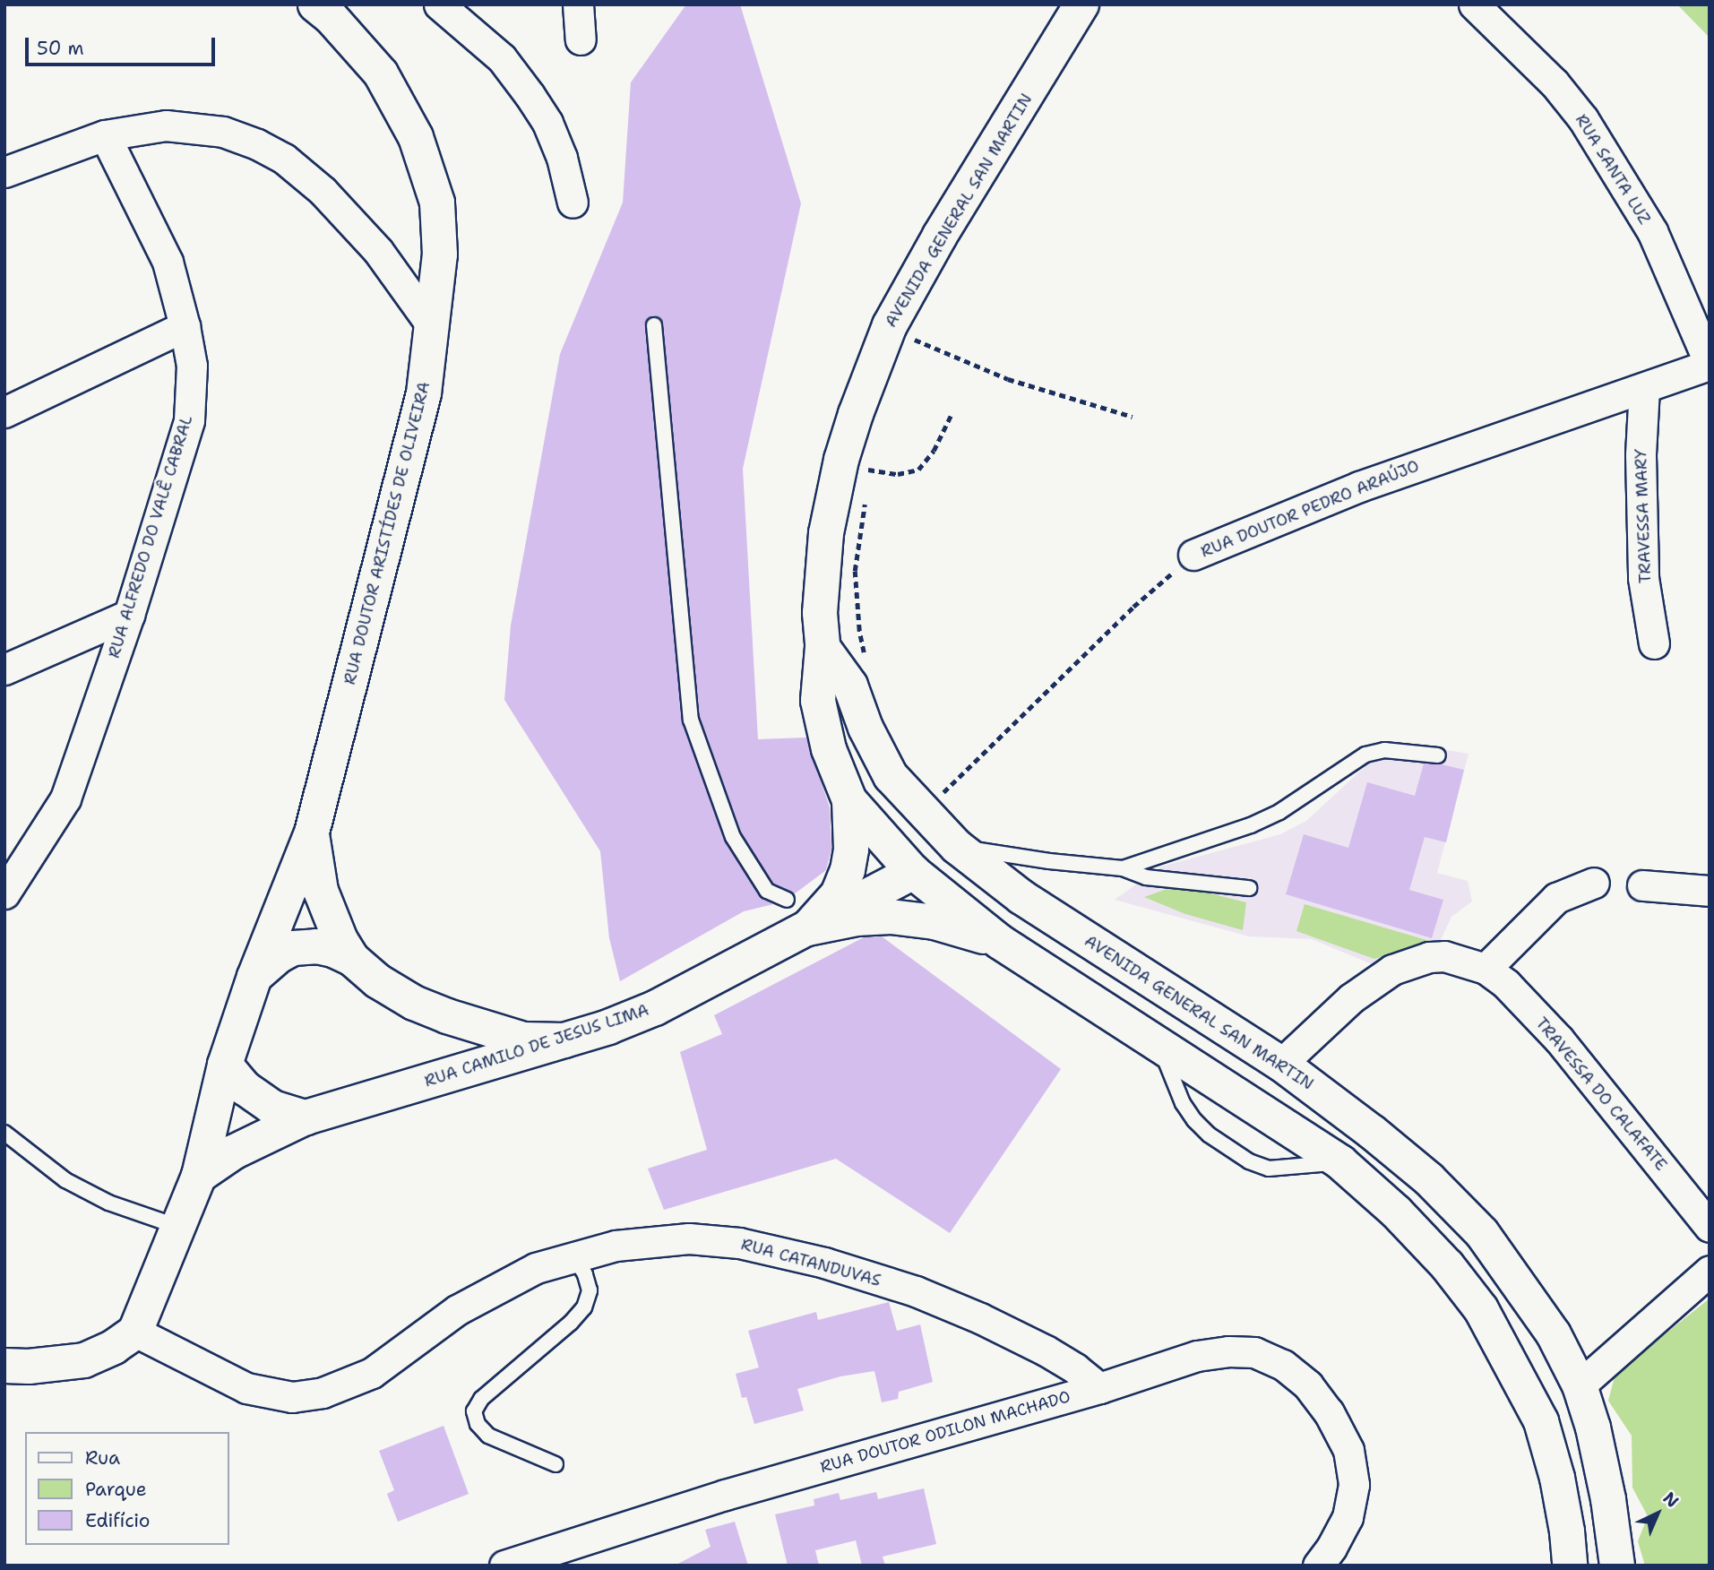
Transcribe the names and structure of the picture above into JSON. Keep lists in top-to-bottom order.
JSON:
{
  "streets": {
    "main road": ["AVENIDA GENERAL SAN MARTIN", "RUA DOUTOR ARISTÍDES DE OLIVEIRA", "RUA CAMILO DE JESUS LIMA"],
    "street": [
      "RUA SANTA LUZ",
      "RUA DOUTOR PEDRO ARAÚJO",
      "TRAVESSA MARY",
      "RUA ALFREDO DO VALÊ CABRAL",
      "TRAVESSA DO CALAFATE",
      "RUA CATANDUVAS",
      "RUA DOUTOR ODILON MACHADO"
    ]
  },
  "crossings": [
    ["RUA SANTA LUZ", "RUA DOUTOR PEDRO ARAÚJO"],
    ["AVENIDA GENERAL SAN MARTIN", "RUA DOUTOR PEDRO ARAÚJO"],
    ["AVENIDA GENERAL SAN MARTIN", "RUA CAMILO DE JESUS LIMA"],
    ["RUA DOUTOR PEDRO ARAÚJO", "TRAVESSA MARY"],
    ["RUA DOUTOR ARISTÍDES DE OLIVEIRA", "RUA CATANDUVAS"],
    ["RUA CATANDUVAS", "RUA DOUTOR ODILON MACHADO"]
  ],
  "legend": ["Rua", "Parque", "Edifício"],
  "scale_bar": "50 m",
  "north": "top right"
}
